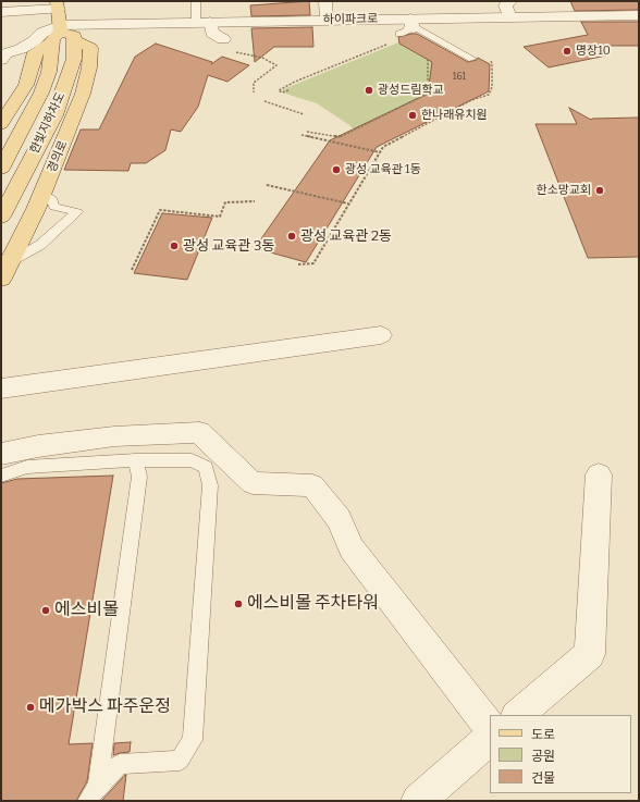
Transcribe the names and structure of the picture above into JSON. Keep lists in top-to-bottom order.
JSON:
{
  "streets": {
    "main road": ["한빛지하차도", "경의로"],
    "street": ["하이파크로"]
  },
  "crossings": [
    ["하이파크로", "한빛지하차도"],
    ["하이파크로", "경의로"],
    ["한빛지하차도", "경의로"]
  ],
  "places": [
    "명장10",
    "광성드림학교",
    "한나래유치원",
    "광성 교육관 1동",
    "한소망교회",
    "광성 교육관 2동",
    "광성 교육관 3동",
    "에스비몰 주차타워",
    "에스비몰",
    "메가박스 파주운정"
  ],
  "house_numbers": ["161"],
  "legend": ["도로", "공원", "건물"]
}
